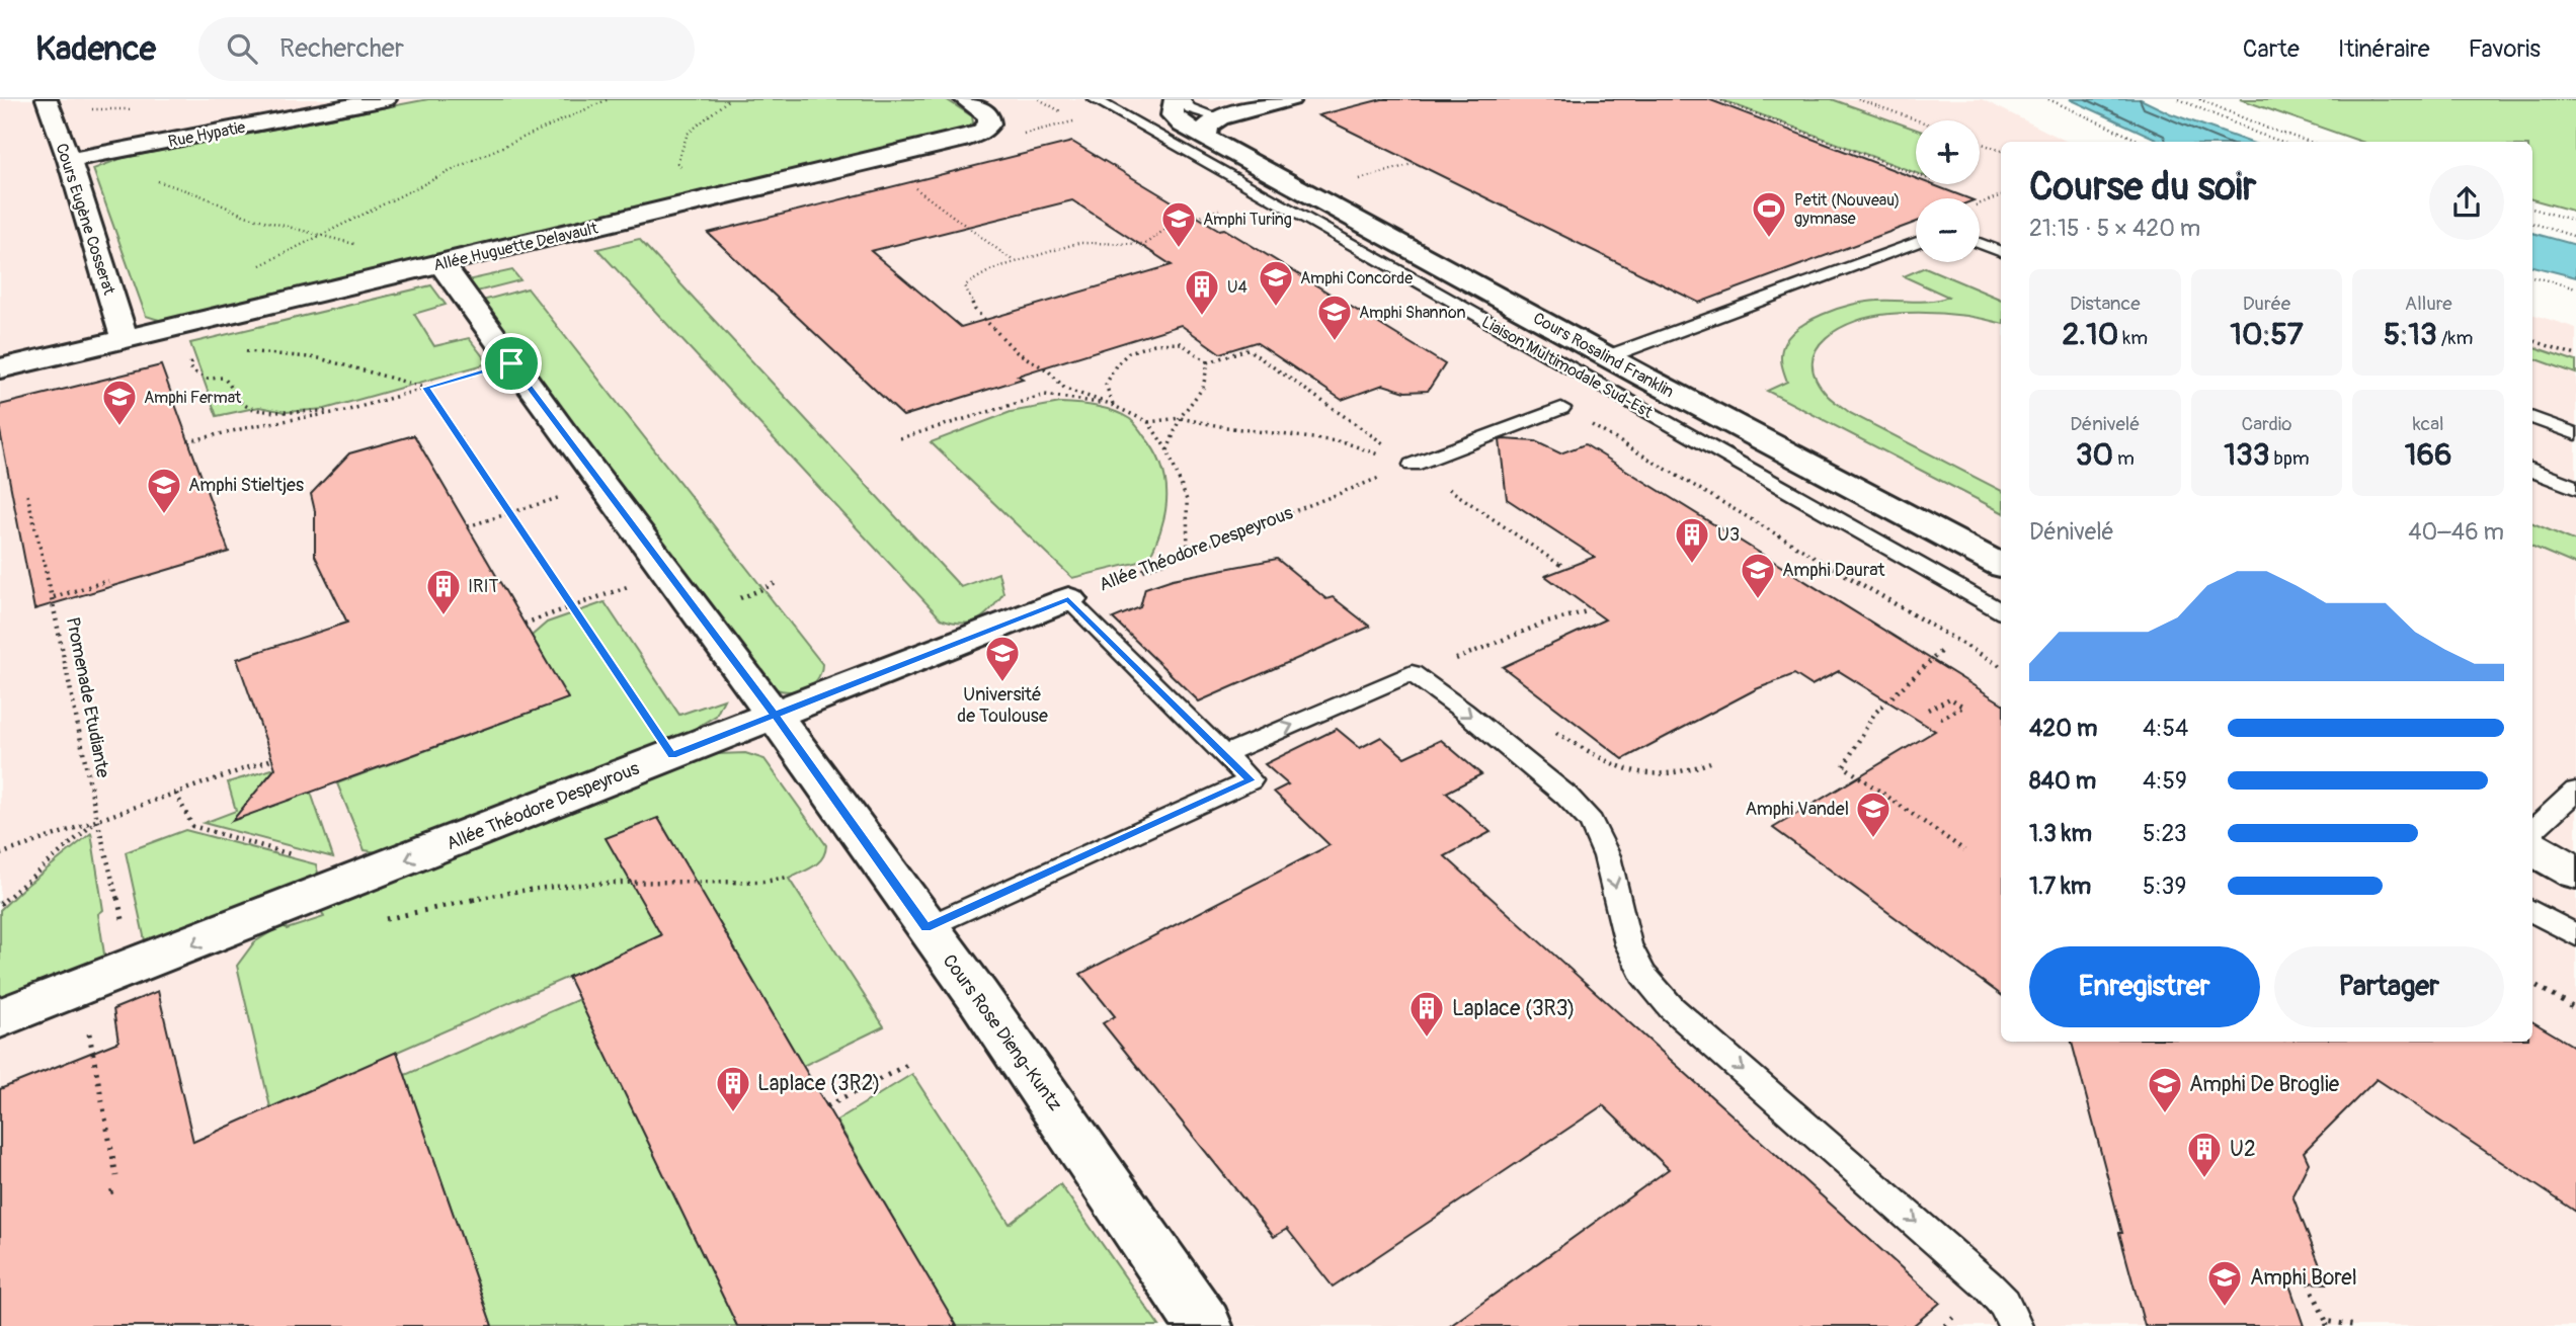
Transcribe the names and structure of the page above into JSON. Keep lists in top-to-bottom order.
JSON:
{
  "streets": {
    "street": [
      "Rue Hypatie",
      "Cours Eugène Cosserat",
      "Allée Huguette Delavault",
      "Cours Rosalind Franklin",
      "Allée Théodore Despeyrous",
      "Cours Rose Dieng-Kuntz"
    ],
    "lane": ["Liaison Multimodale Sud-Est"],
    "path": ["Promenade Etudiante"]
  },
  "crossings": [
    ["Rue Hypatie", "Cours Eugène Cosserat"],
    ["Cours Eugène Cosserat", "Allée Huguette Delavault"],
    ["Allée Huguette Delavault", "Cours Rose Dieng-Kuntz"],
    ["Allée Théodore Despeyrous", "Cours Rose Dieng-Kuntz"]
  ],
  "places": {
    "sports": ["Petit (Nouveau) gymnase"],
    "school or university": [
      "Amphi Turing",
      "Amphi Concorde",
      "Amphi Shannon",
      "Amphi Fermat",
      "Amphi Stieltjes",
      "Amphi Daurat",
      "Université de Toulouse",
      "Amphi Vandel",
      "Amphi De Broglie",
      "Amphi Borel"
    ],
    "building": [
      "U4",
      "U3",
      "IRIT",
      "Laplace (3R3)",
      "Laplace (3R2)",
      "U2"
    ]
  },
  "page": {
    "header": "Kadence",
    "search": "Rechercher",
    "nav": ["Carte", "Itinéraire", "Favoris"],
    "map_buttons": ["+", "−"],
    "heading": ["Course du soir", "21:15 · 5 × 420 m"],
    "stats": [
      ["Distance", "2.10 km"],
      ["Durée", "10:57"],
      ["Allure", "5:13 /km"],
      ["Dénivelé", "30 m"],
      ["Cardio", "133 bpm"],
      ["kcal", "166"]
    ],
    "chart": ["Dénivelé", "40–46 m"],
    "list": [
      {
        "name": "420 m",
        "note": "4:54"
      },
      {
        "name": "840 m",
        "note": "4:59"
      },
      {
        "name": "1.3 km",
        "note": "5:23"
      },
      {
        "name": "1.7 km",
        "note": "5:39"
      }
    ],
    "buttons": ["Enregistrer", "Partager"]
  }
}
